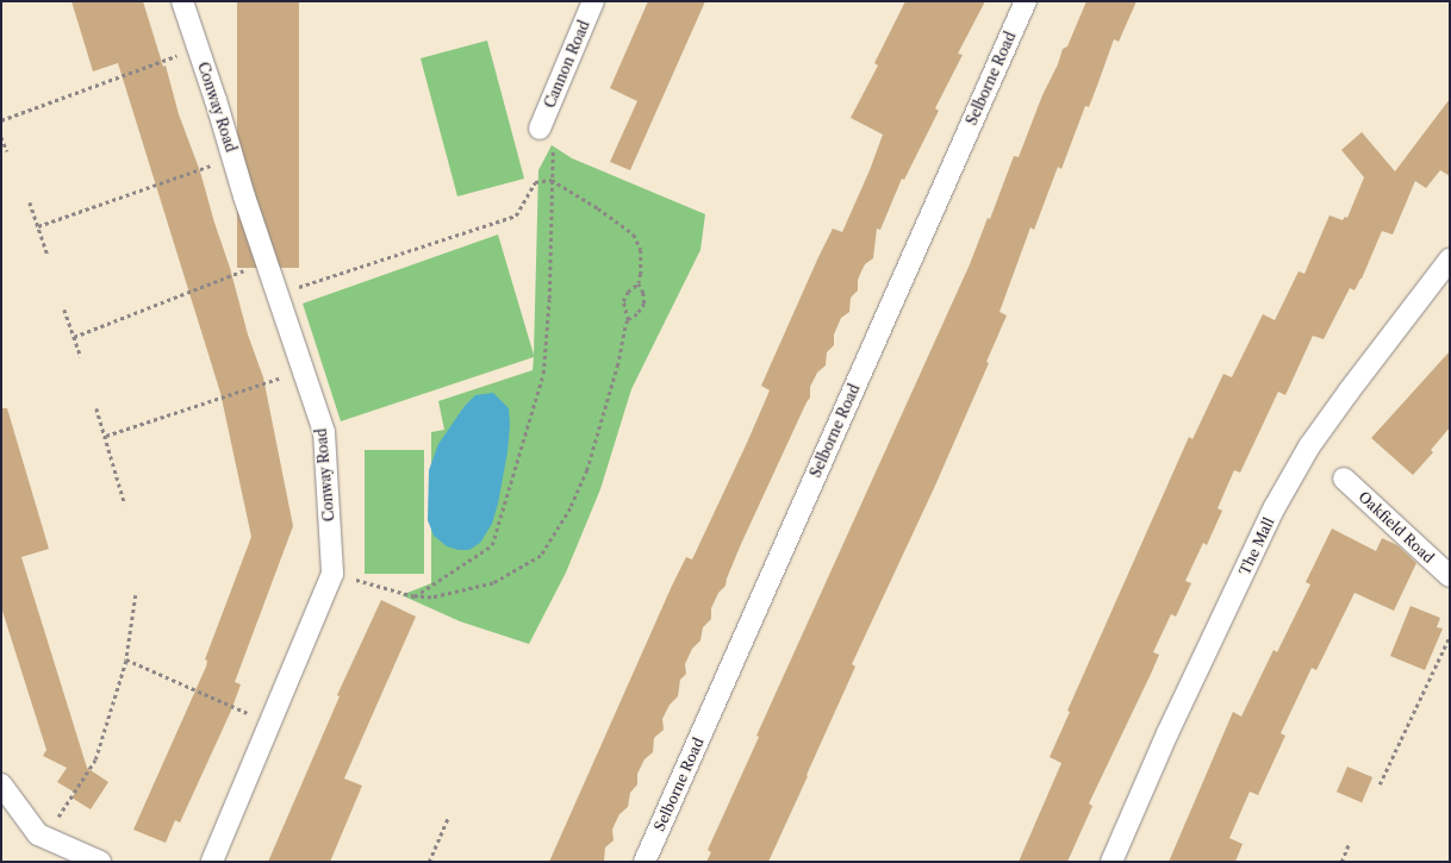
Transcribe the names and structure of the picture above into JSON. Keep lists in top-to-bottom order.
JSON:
{
  "streets": {
    "street": [
      "Cannon Road",
      "Selborne Road",
      "Conway Road",
      "Oakfield Road",
      "The Mall"
    ]
  }
}
